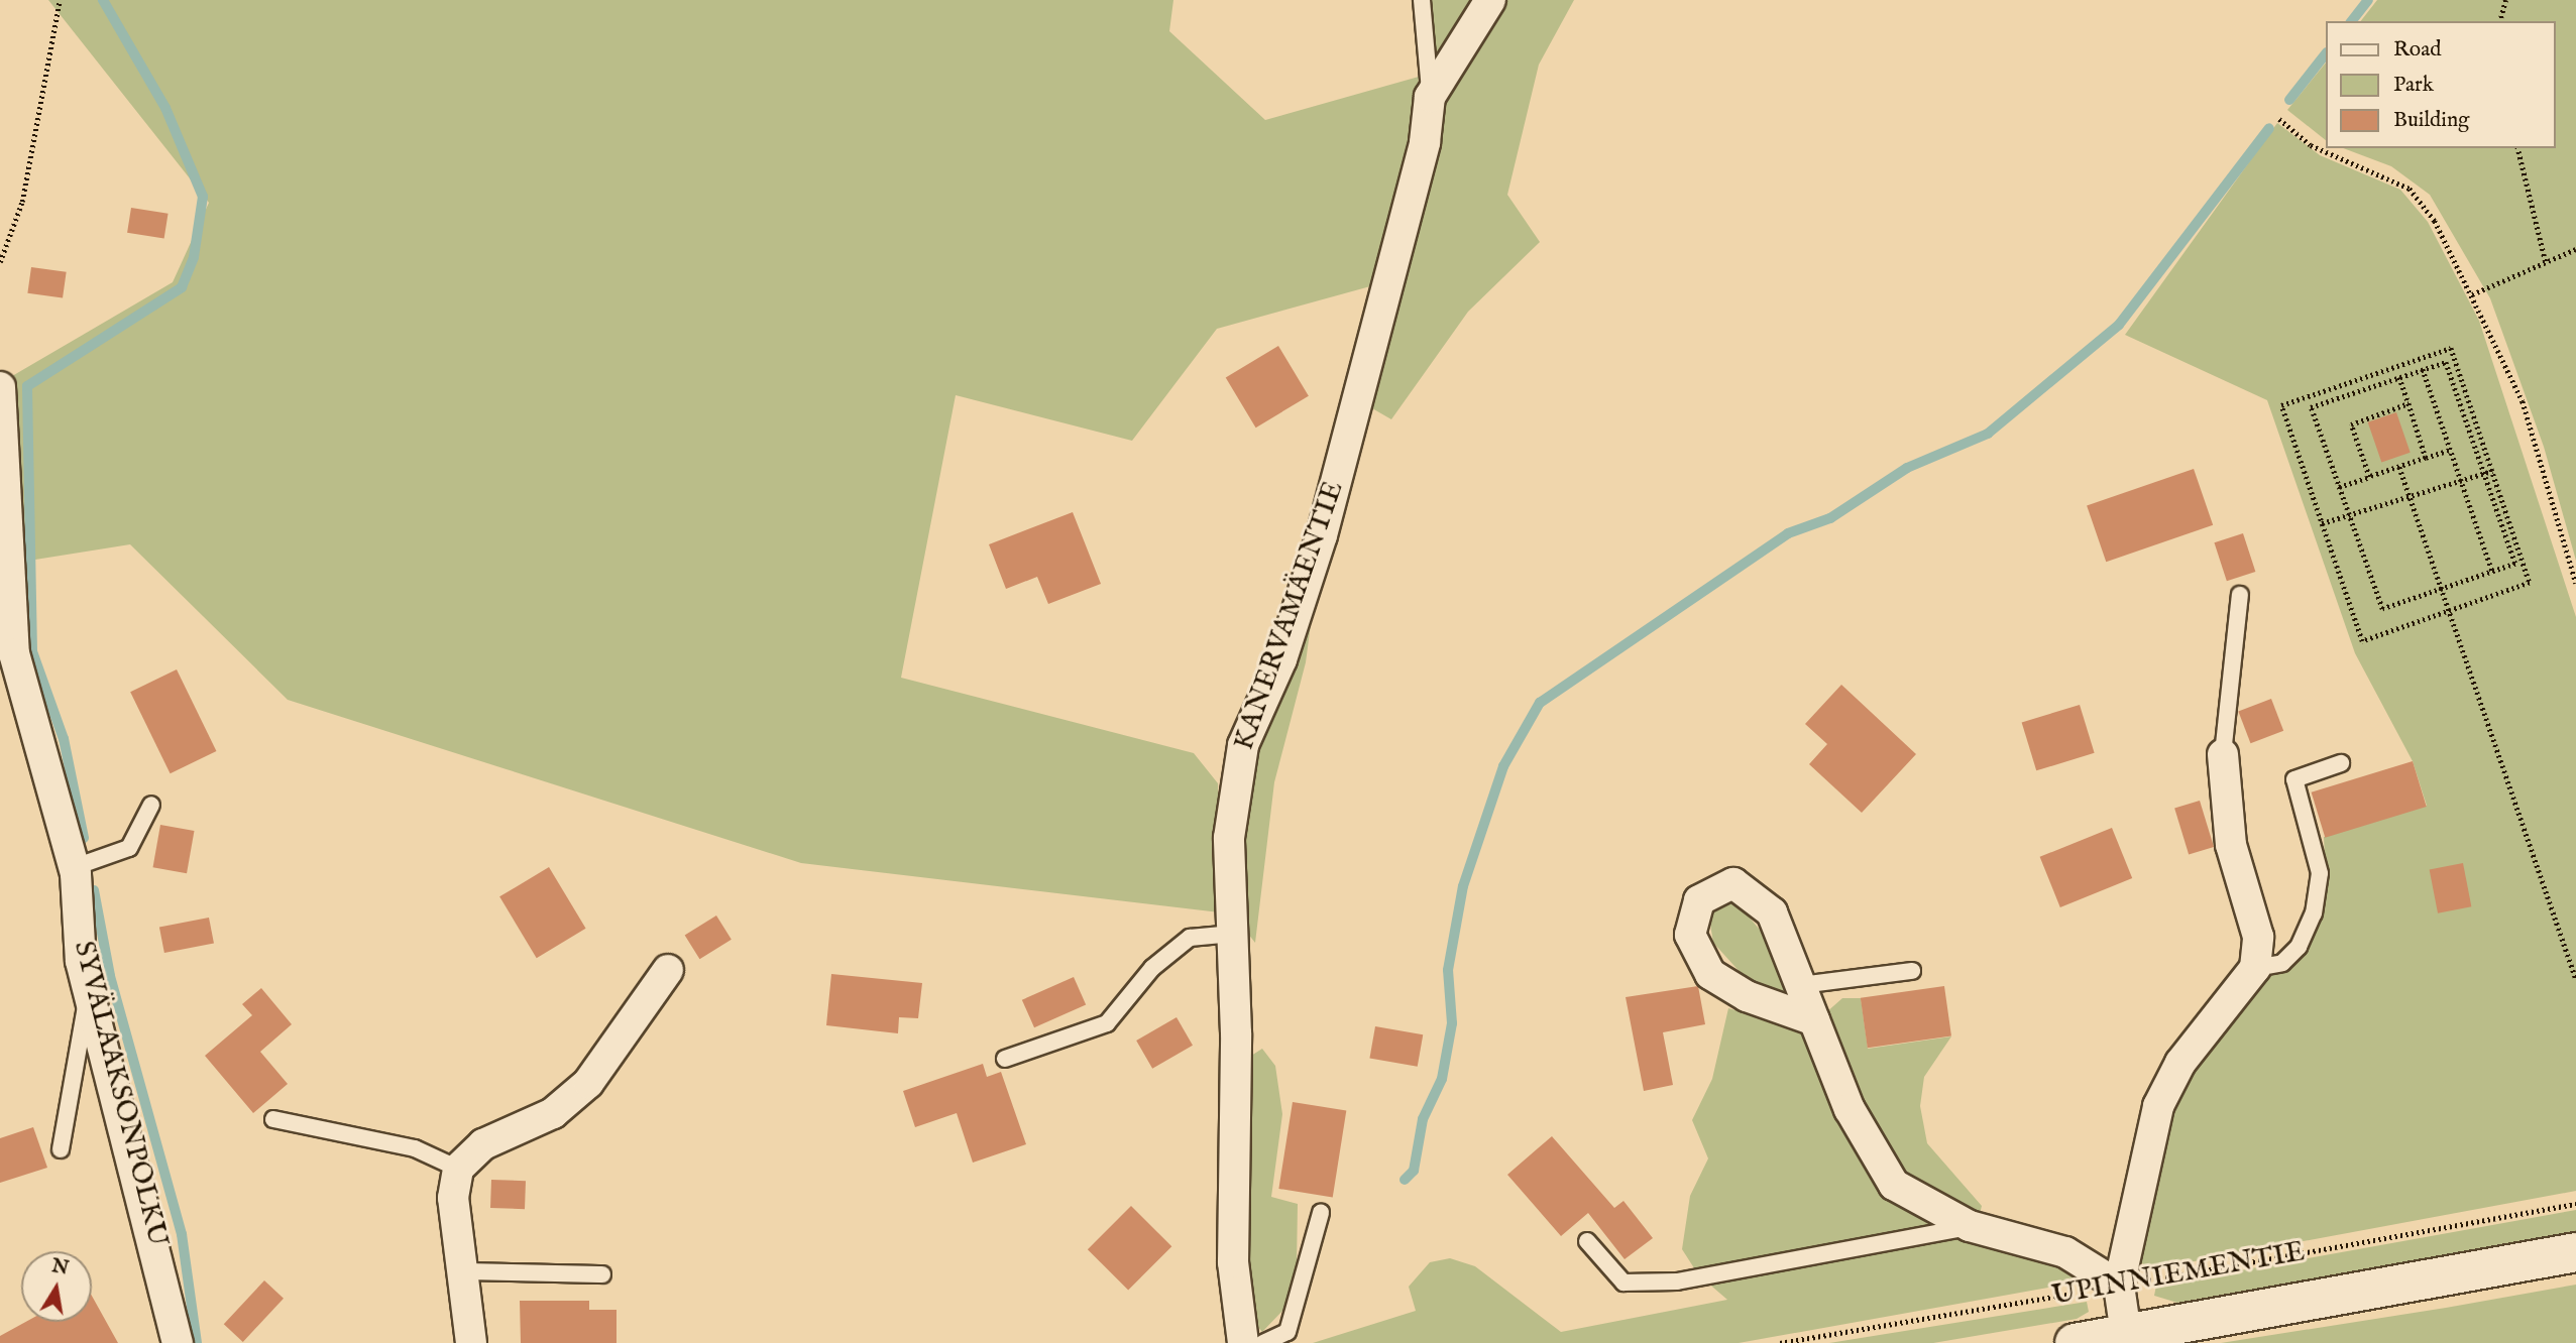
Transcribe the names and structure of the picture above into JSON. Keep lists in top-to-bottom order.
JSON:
{
  "streets": {
    "main road": ["UPINNIEMENTIE"],
    "street": ["KANERVAMÄENTIE", "SYVÄLAAKSONPOLKU"]
  },
  "legend": ["Road", "Park", "Building"],
  "north": "top"
}
